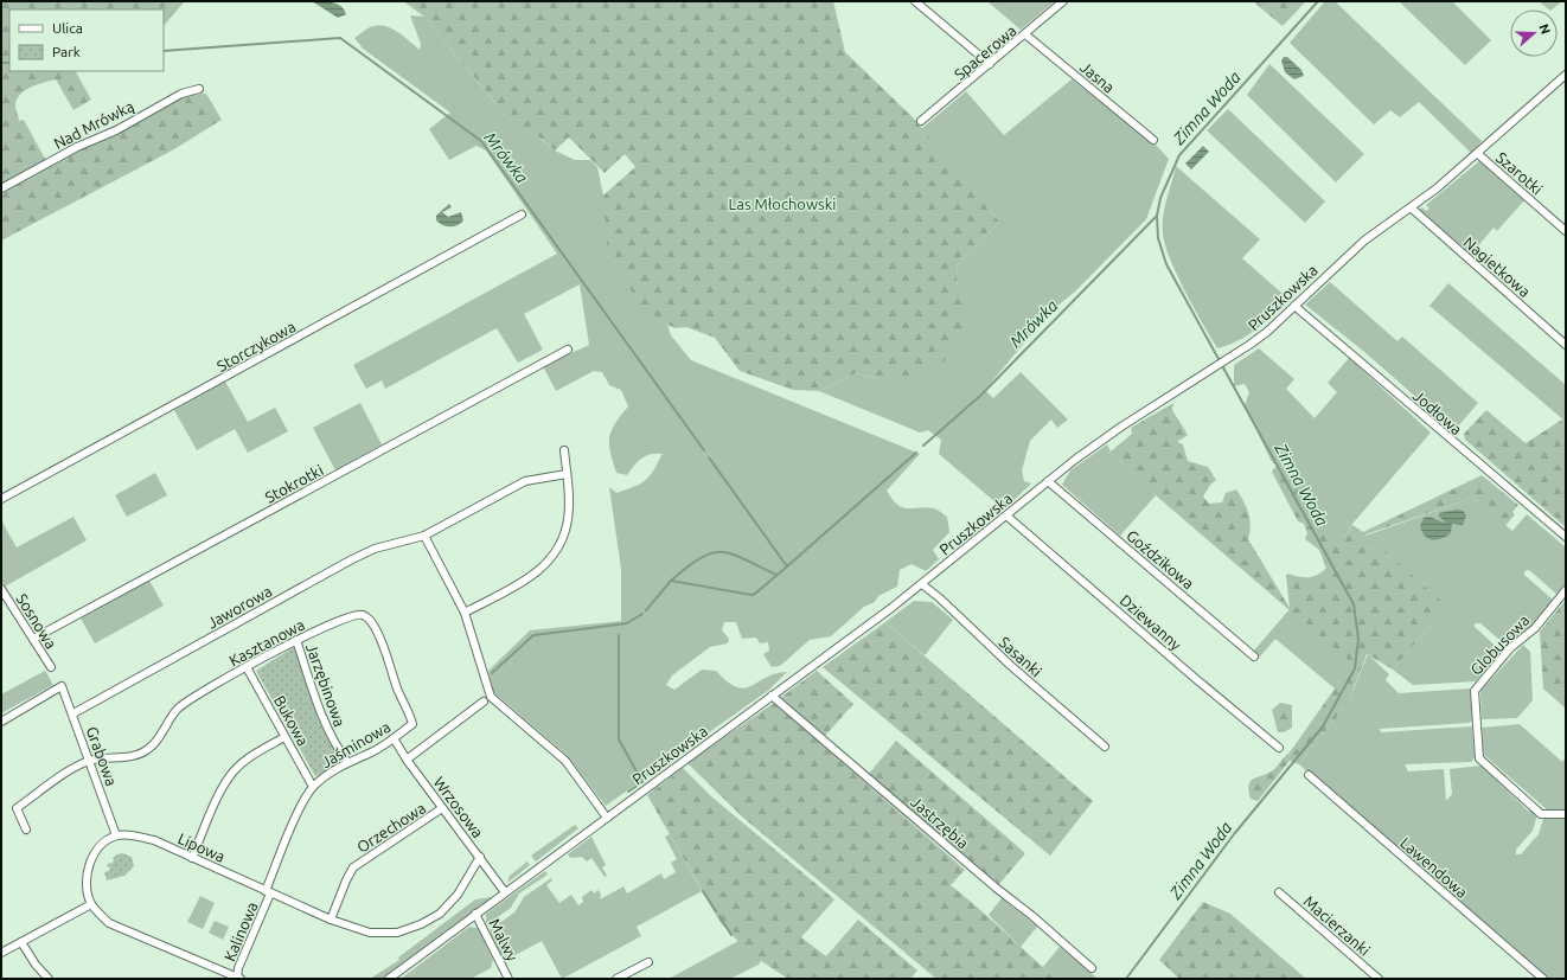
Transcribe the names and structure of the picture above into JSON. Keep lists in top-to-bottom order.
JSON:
{
  "streets": {
    "street": [
      "Spacerowa",
      "Jasna",
      "Nad Mrówką",
      "Szarotki",
      "Nagietkowa",
      "Pruszkowska",
      "Storczykowa",
      "Jodłowa",
      "Stokrotki",
      "Goździkowa",
      "Jaworowa",
      "Sosnowa",
      "Dziewanny",
      "Kasztanowa",
      "Globusowa",
      "Sasanki",
      "Jarzębinowa",
      "Bukowa",
      "Jaśminowa",
      "Grabowa",
      "Wrzosowa",
      "Jastrzębia",
      "Orzechowa",
      "Lipowa",
      "Lawendowa",
      "Macierzanki",
      "Kalinowa",
      "Malwy"
    ]
  },
  "crossings": [
    ["Spacerowa", "Jasna"],
    ["Szarotki", "Pruszkowska"],
    ["Nagietkowa", "Pruszkowska"],
    ["Pruszkowska", "Jodłowa"],
    ["Pruszkowska", "Goździkowa"],
    ["Pruszkowska", "Dziewanny"],
    ["Pruszkowska", "Sasanki"],
    ["Pruszkowska", "Wrzosowa"],
    ["Pruszkowska", "Jastrzębia"],
    ["Pruszkowska", "Malwy"],
    ["Stokrotki", "Sosnowa"],
    ["Jaworowa", "Grabowa"],
    ["Kasztanowa", "Jarzębinowa"],
    ["Kasztanowa", "Bukowa"],
    ["Kasztanowa", "Jaśminowa"],
    ["Kasztanowa", "Grabowa"],
    ["Jarzębinowa", "Jaśminowa"],
    ["Bukowa", "Jaśminowa"],
    ["Jaśminowa", "Wrzosowa"],
    ["Jaśminowa", "Lipowa"],
    ["Jaśminowa", "Kalinowa"],
    ["Grabowa", "Lipowa"],
    ["Wrzosowa", "Orzechowa"],
    ["Wrzosowa", "Lipowa"],
    ["Orzechowa", "Lipowa"],
    ["Lipowa", "Kalinowa"]
  ],
  "water": ["Zimna Woda", "Mrówka"],
  "parks": ["Las Młochowski"],
  "legend": ["Ulica", "Park"],
  "north": "right"
}
